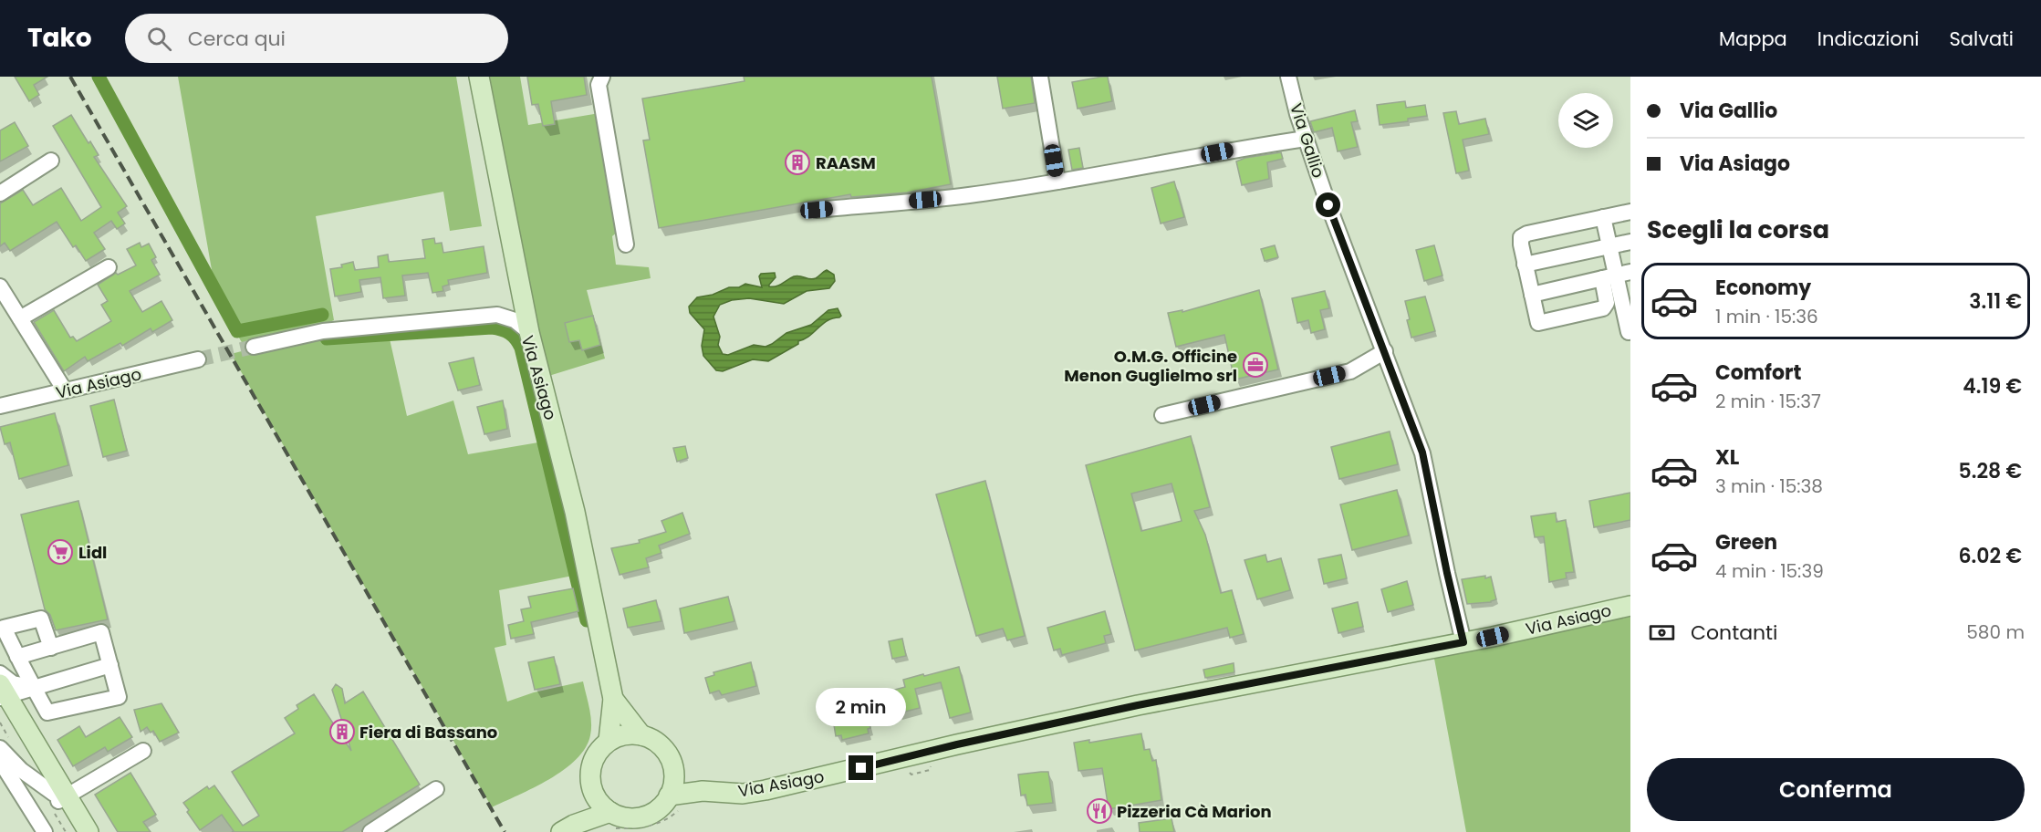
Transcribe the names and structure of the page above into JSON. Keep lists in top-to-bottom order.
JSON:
{
  "streets": {
    "main road": ["Via Asiago"],
    "street": ["Via Gallio"]
  },
  "crossings": [
    ["Via Gallio", "Via Asiago"]
  ],
  "places": {
    "building": ["RAASM", "Fiera di Bassano"],
    "office": ["O.M.G. Officine Menon Guglielmo srl"],
    "supermarket": ["Lidl"],
    "restaurant": ["Pizzeria Cà Marion"]
  },
  "page": {
    "header": "Tako",
    "search": "Cerca qui",
    "nav": ["Mappa", "Indicazioni", "Salvati"],
    "banner": ["Via Gallio", "Via Asiago"],
    "heading": "Scegli la corsa",
    "list": [
      {
        "name": "Economy",
        "note": "1 min · 15:36",
        "value": "3.11 €"
      },
      {
        "name": "Comfort",
        "note": "2 min · 15:37",
        "value": "4.19 €"
      },
      {
        "name": "XL",
        "note": "3 min · 15:38",
        "value": "5.28 €"
      },
      {
        "name": "Green",
        "note": "4 min · 15:39",
        "value": "6.02 €"
      }
    ],
    "pay": ["Contanti", "580 m"],
    "bubble": "2 min",
    "buttons": "Conferma"
  }
}
